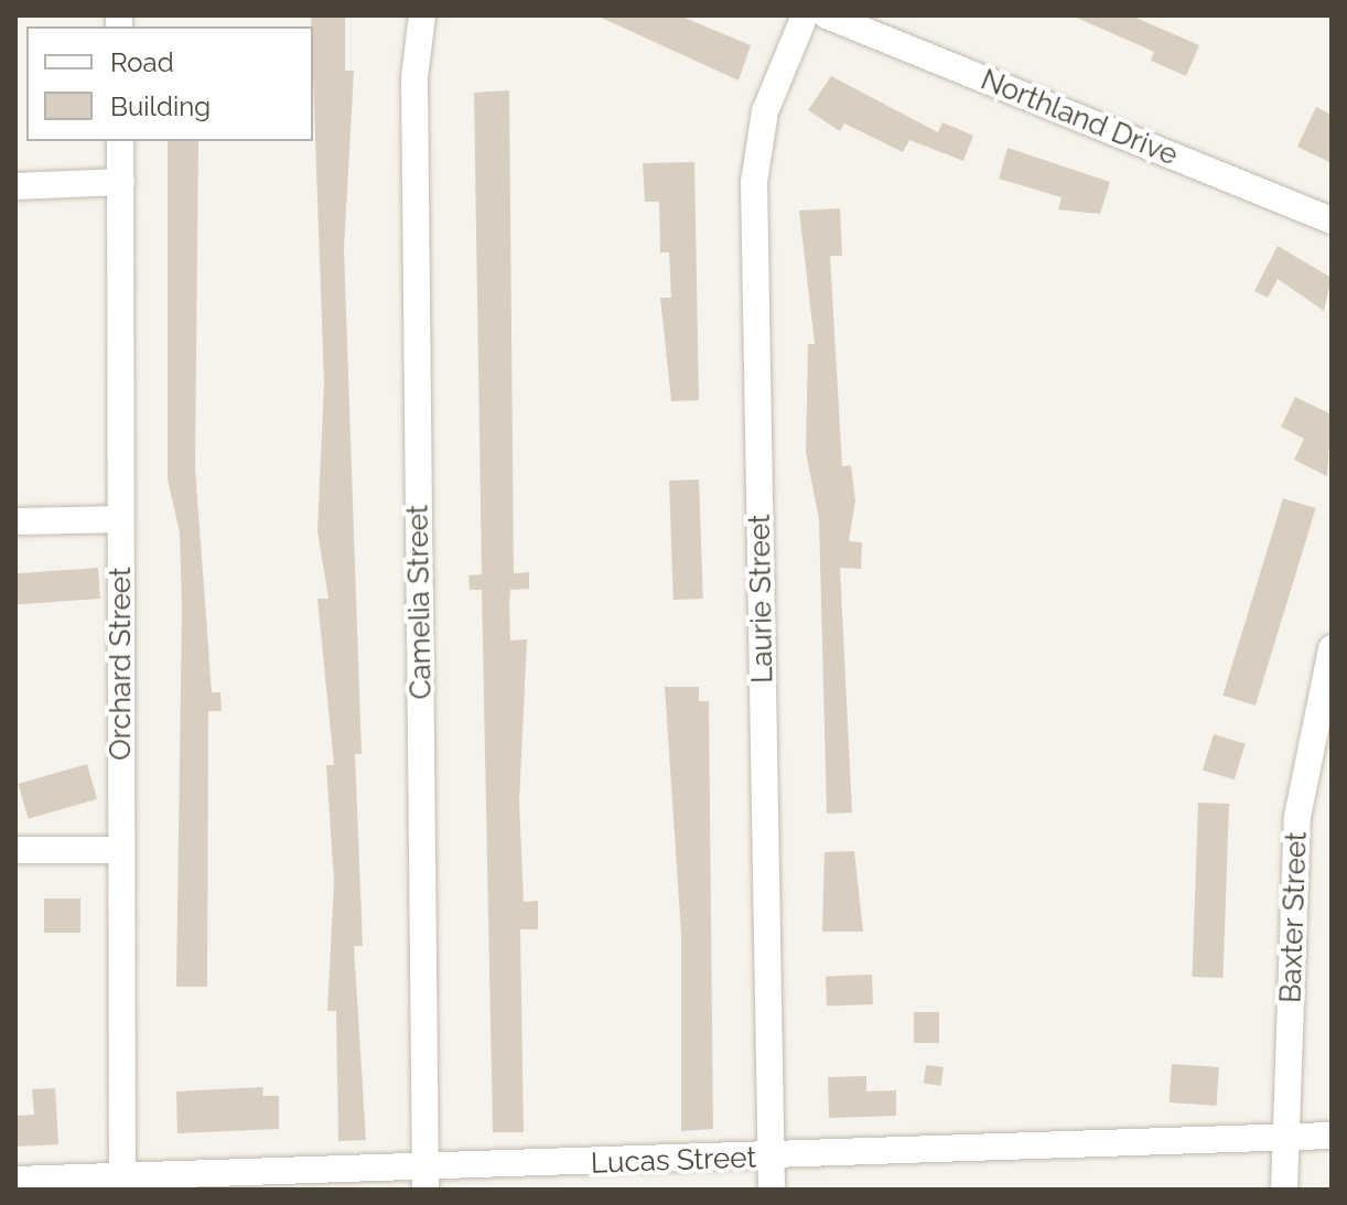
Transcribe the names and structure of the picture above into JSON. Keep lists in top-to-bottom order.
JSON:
{
  "streets": {
    "street": [
      "Northland Drive",
      "Laurie Street",
      "Camelia Street",
      "Orchard Street",
      "Baxter Street",
      "Lucas Street"
    ]
  },
  "crossings": [
    ["Laurie Street", "Lucas Street"],
    ["Camelia Street", "Lucas Street"],
    ["Orchard Street", "Lucas Street"],
    ["Baxter Street", "Lucas Street"]
  ],
  "legend": ["Road", "Building"]
}
